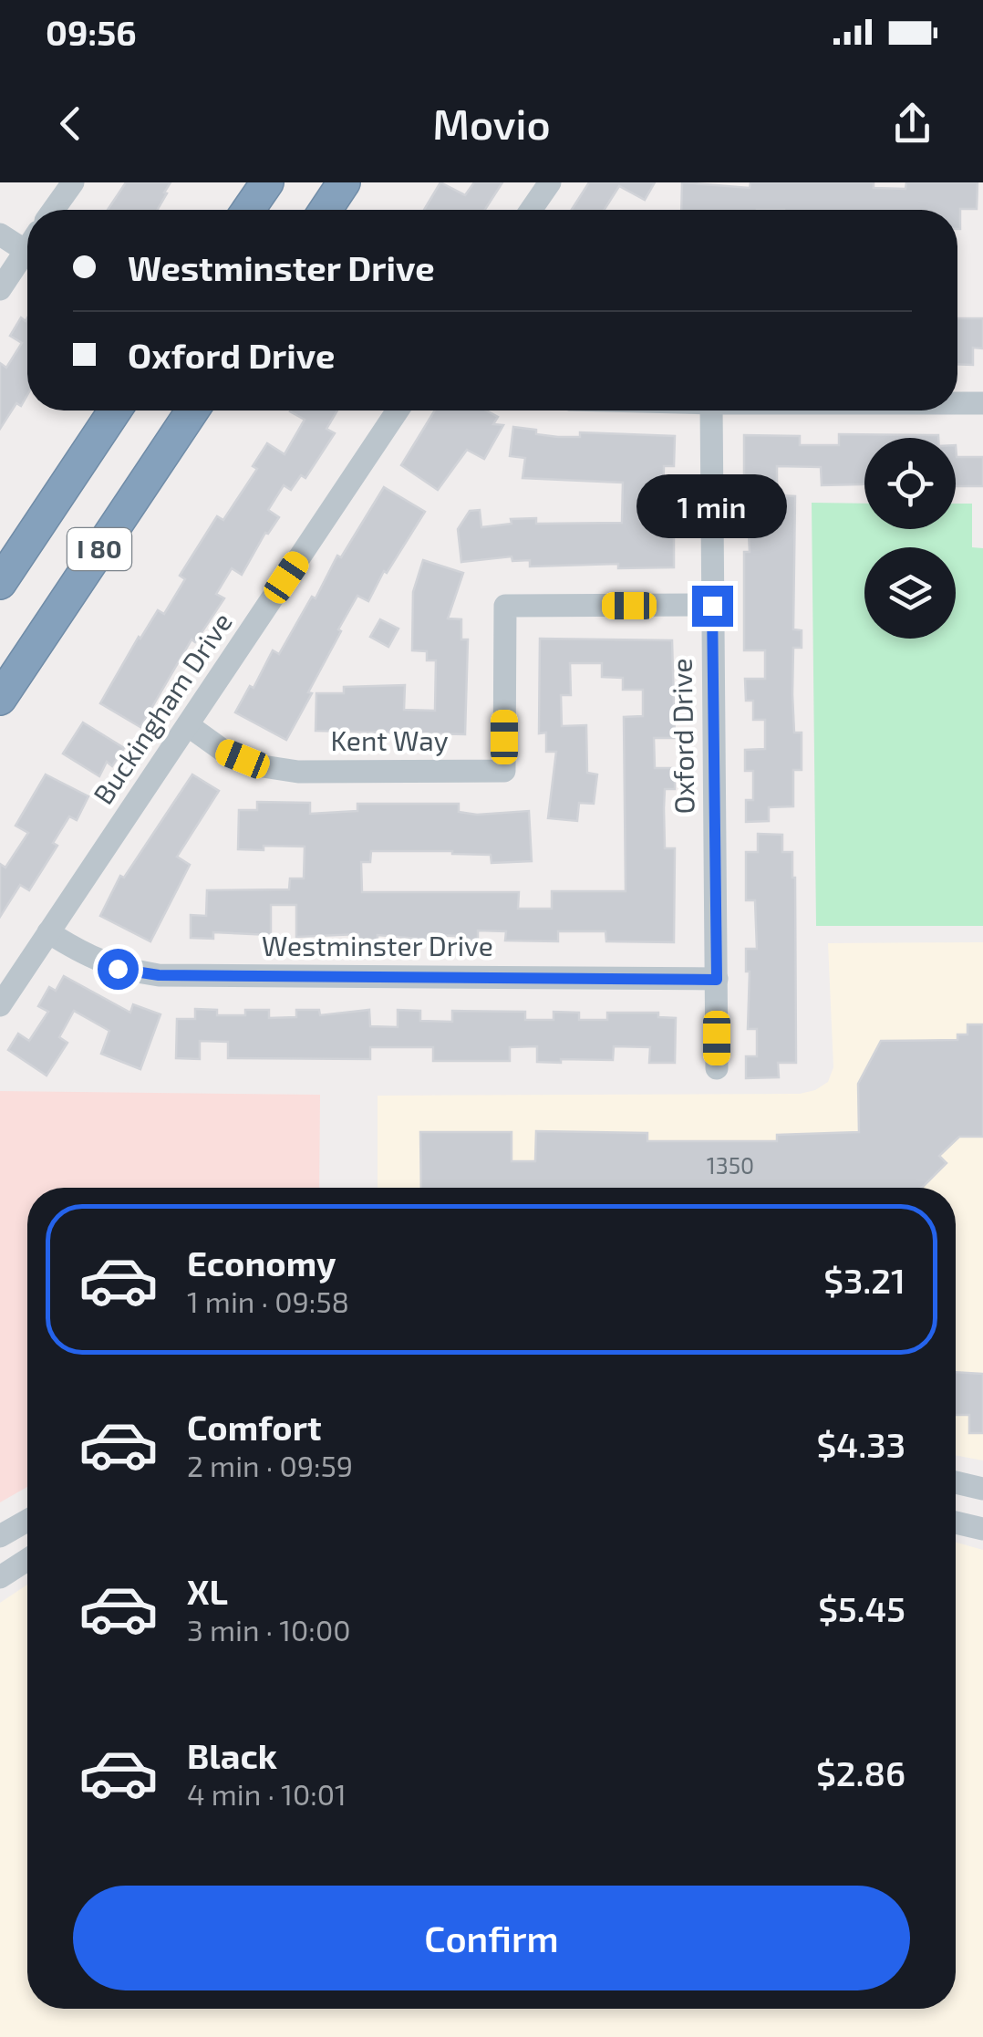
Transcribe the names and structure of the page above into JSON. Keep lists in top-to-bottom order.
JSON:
{
  "streets": {
    "highway": ["I 80"],
    "street": [
      "Buckingham Drive",
      "Oxford Drive",
      "Kent Way",
      "Westminster Drive"
    ]
  },
  "crossings": [
    ["Buckingham Drive", "Kent Way"],
    ["Buckingham Drive", "Westminster Drive"],
    ["Oxford Drive", "Kent Way"],
    ["Oxford Drive", "Westminster Drive"]
  ],
  "house_numbers": ["1350"],
  "page": {
    "status": "09:56",
    "header": "Movio",
    "banner": ["Westminster Drive", "Oxford Drive"],
    "bubble": "1 min",
    "list": [
      {
        "name": "Economy",
        "note": "1 min · 09:58",
        "value": "$3.21"
      },
      {
        "name": "Comfort",
        "note": "2 min · 09:59",
        "value": "$4.33"
      },
      {
        "name": "XL",
        "note": "3 min · 10:00",
        "value": "$5.45"
      },
      {
        "name": "Black",
        "note": "4 min · 10:01",
        "value": "$2.86"
      }
    ],
    "buttons": "Confirm"
  }
}
